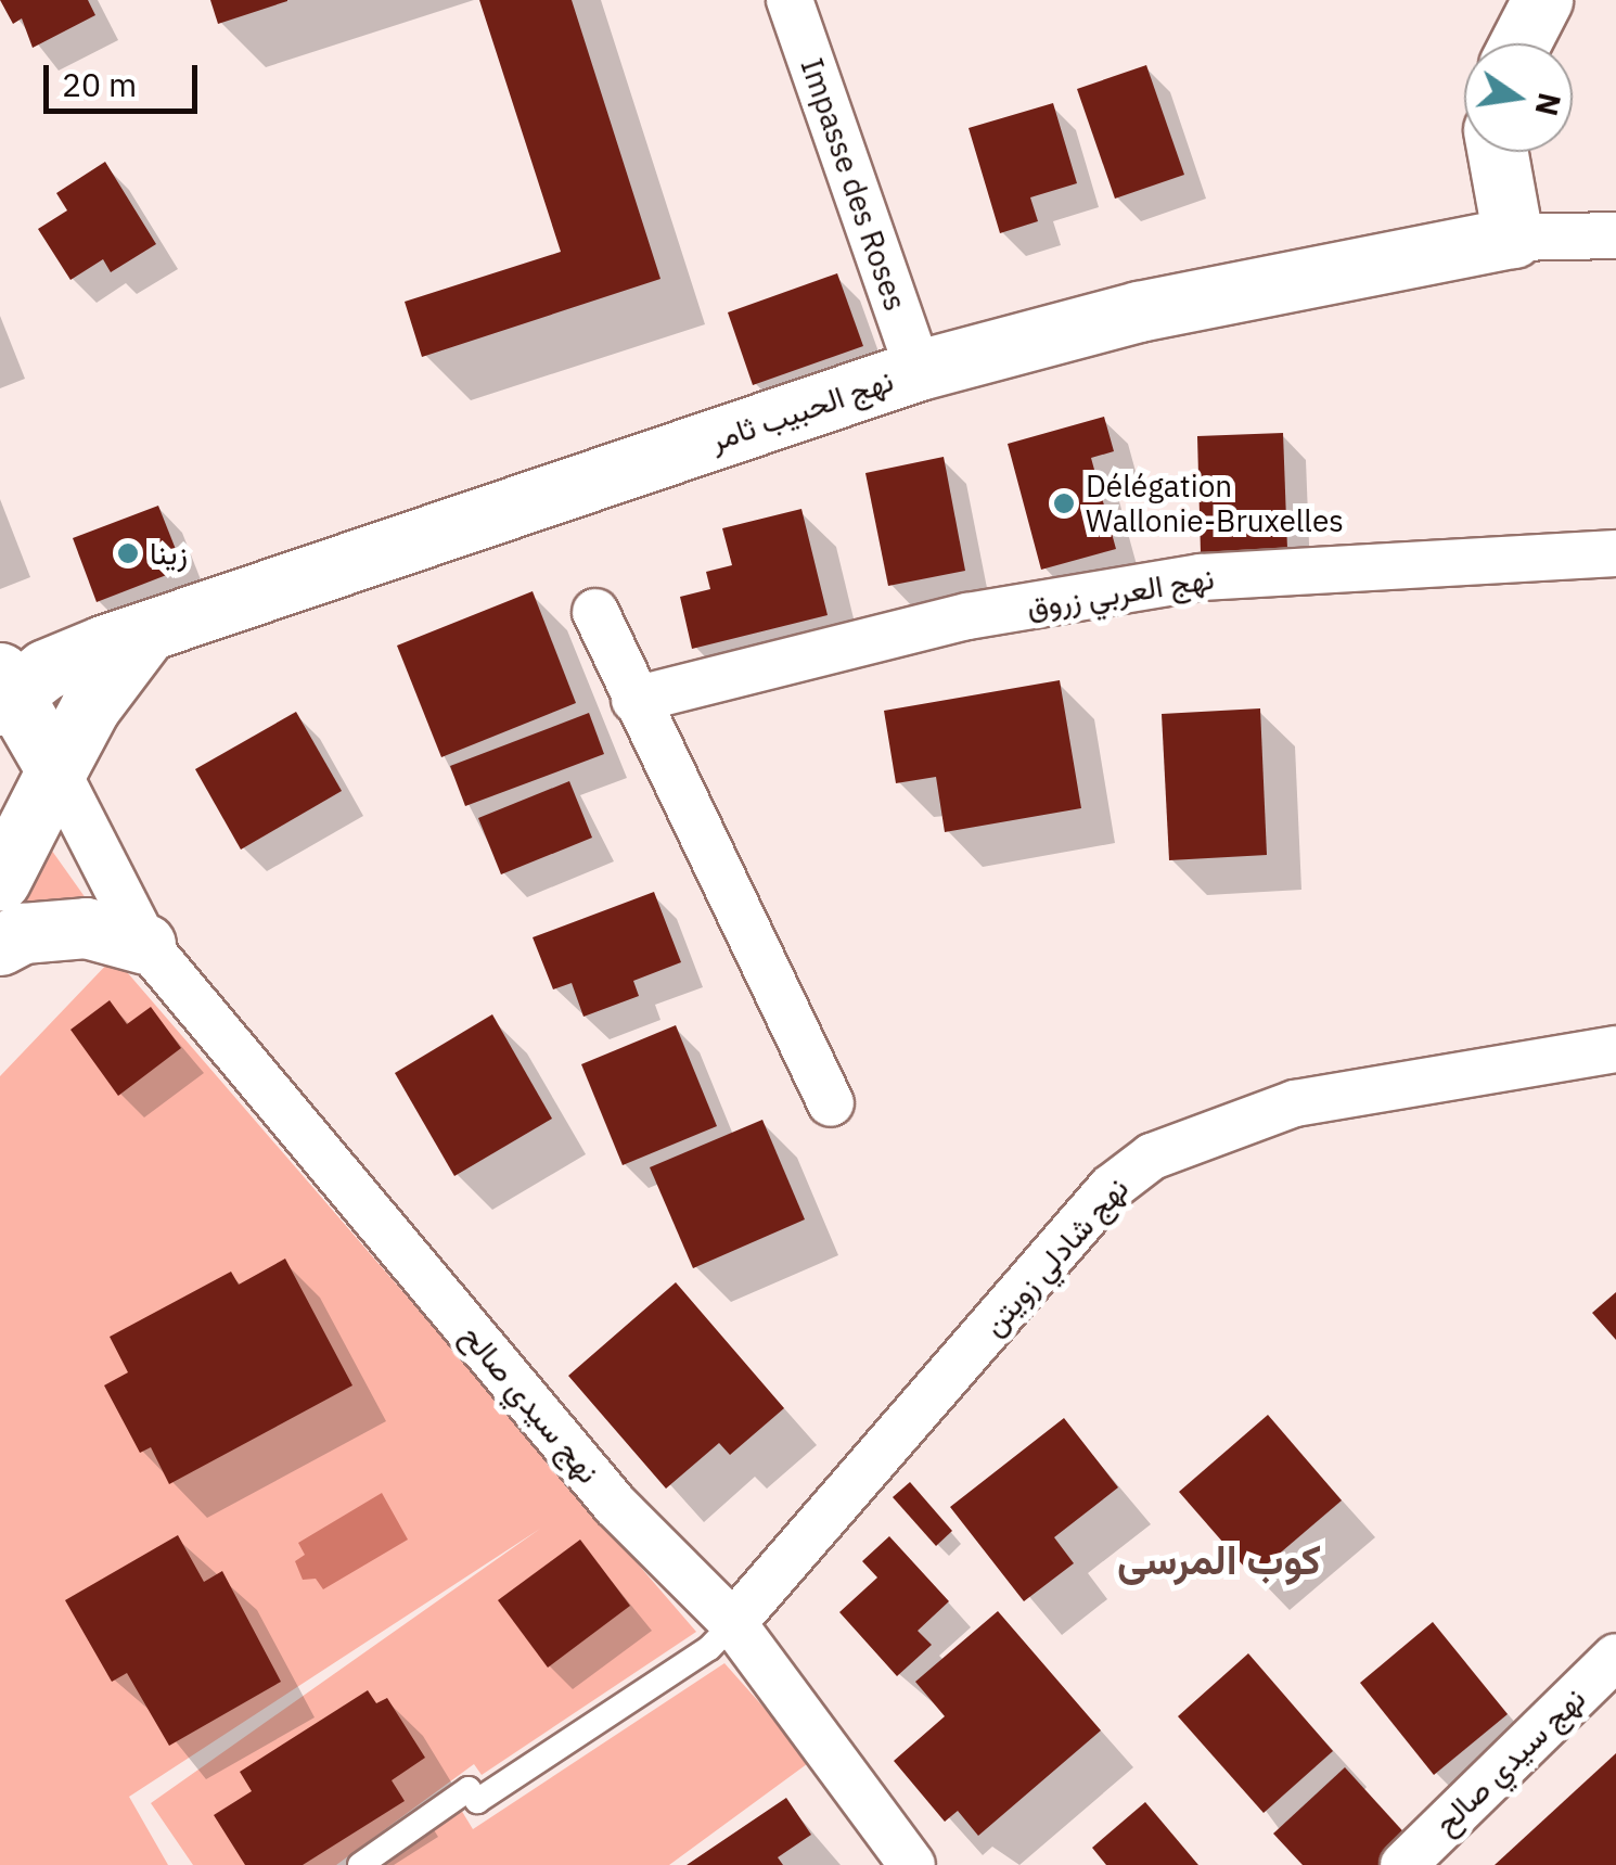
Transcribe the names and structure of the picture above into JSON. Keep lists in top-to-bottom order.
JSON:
{
  "streets": {
    "street": [
      "Impasse des Roses",
      "نهج الحبيب ثامر",
      "نهج العربي زروق",
      "نهج شادلي زويتن",
      "نهج سيدي صالح"
    ]
  },
  "crossings": [
    ["Impasse des Roses", "نهج الحبيب ثامر"],
    ["نهج الحبيب ثامر", "نهج سيدي صالح"],
    ["نهج شادلي زويتن", "نهج سيدي صالح"]
  ],
  "districts": ["كوب المرسى"],
  "places": ["Délégation Wallonie-Bruxelles", "زينا"],
  "scale_bar": "20 m",
  "north": "right"
}
